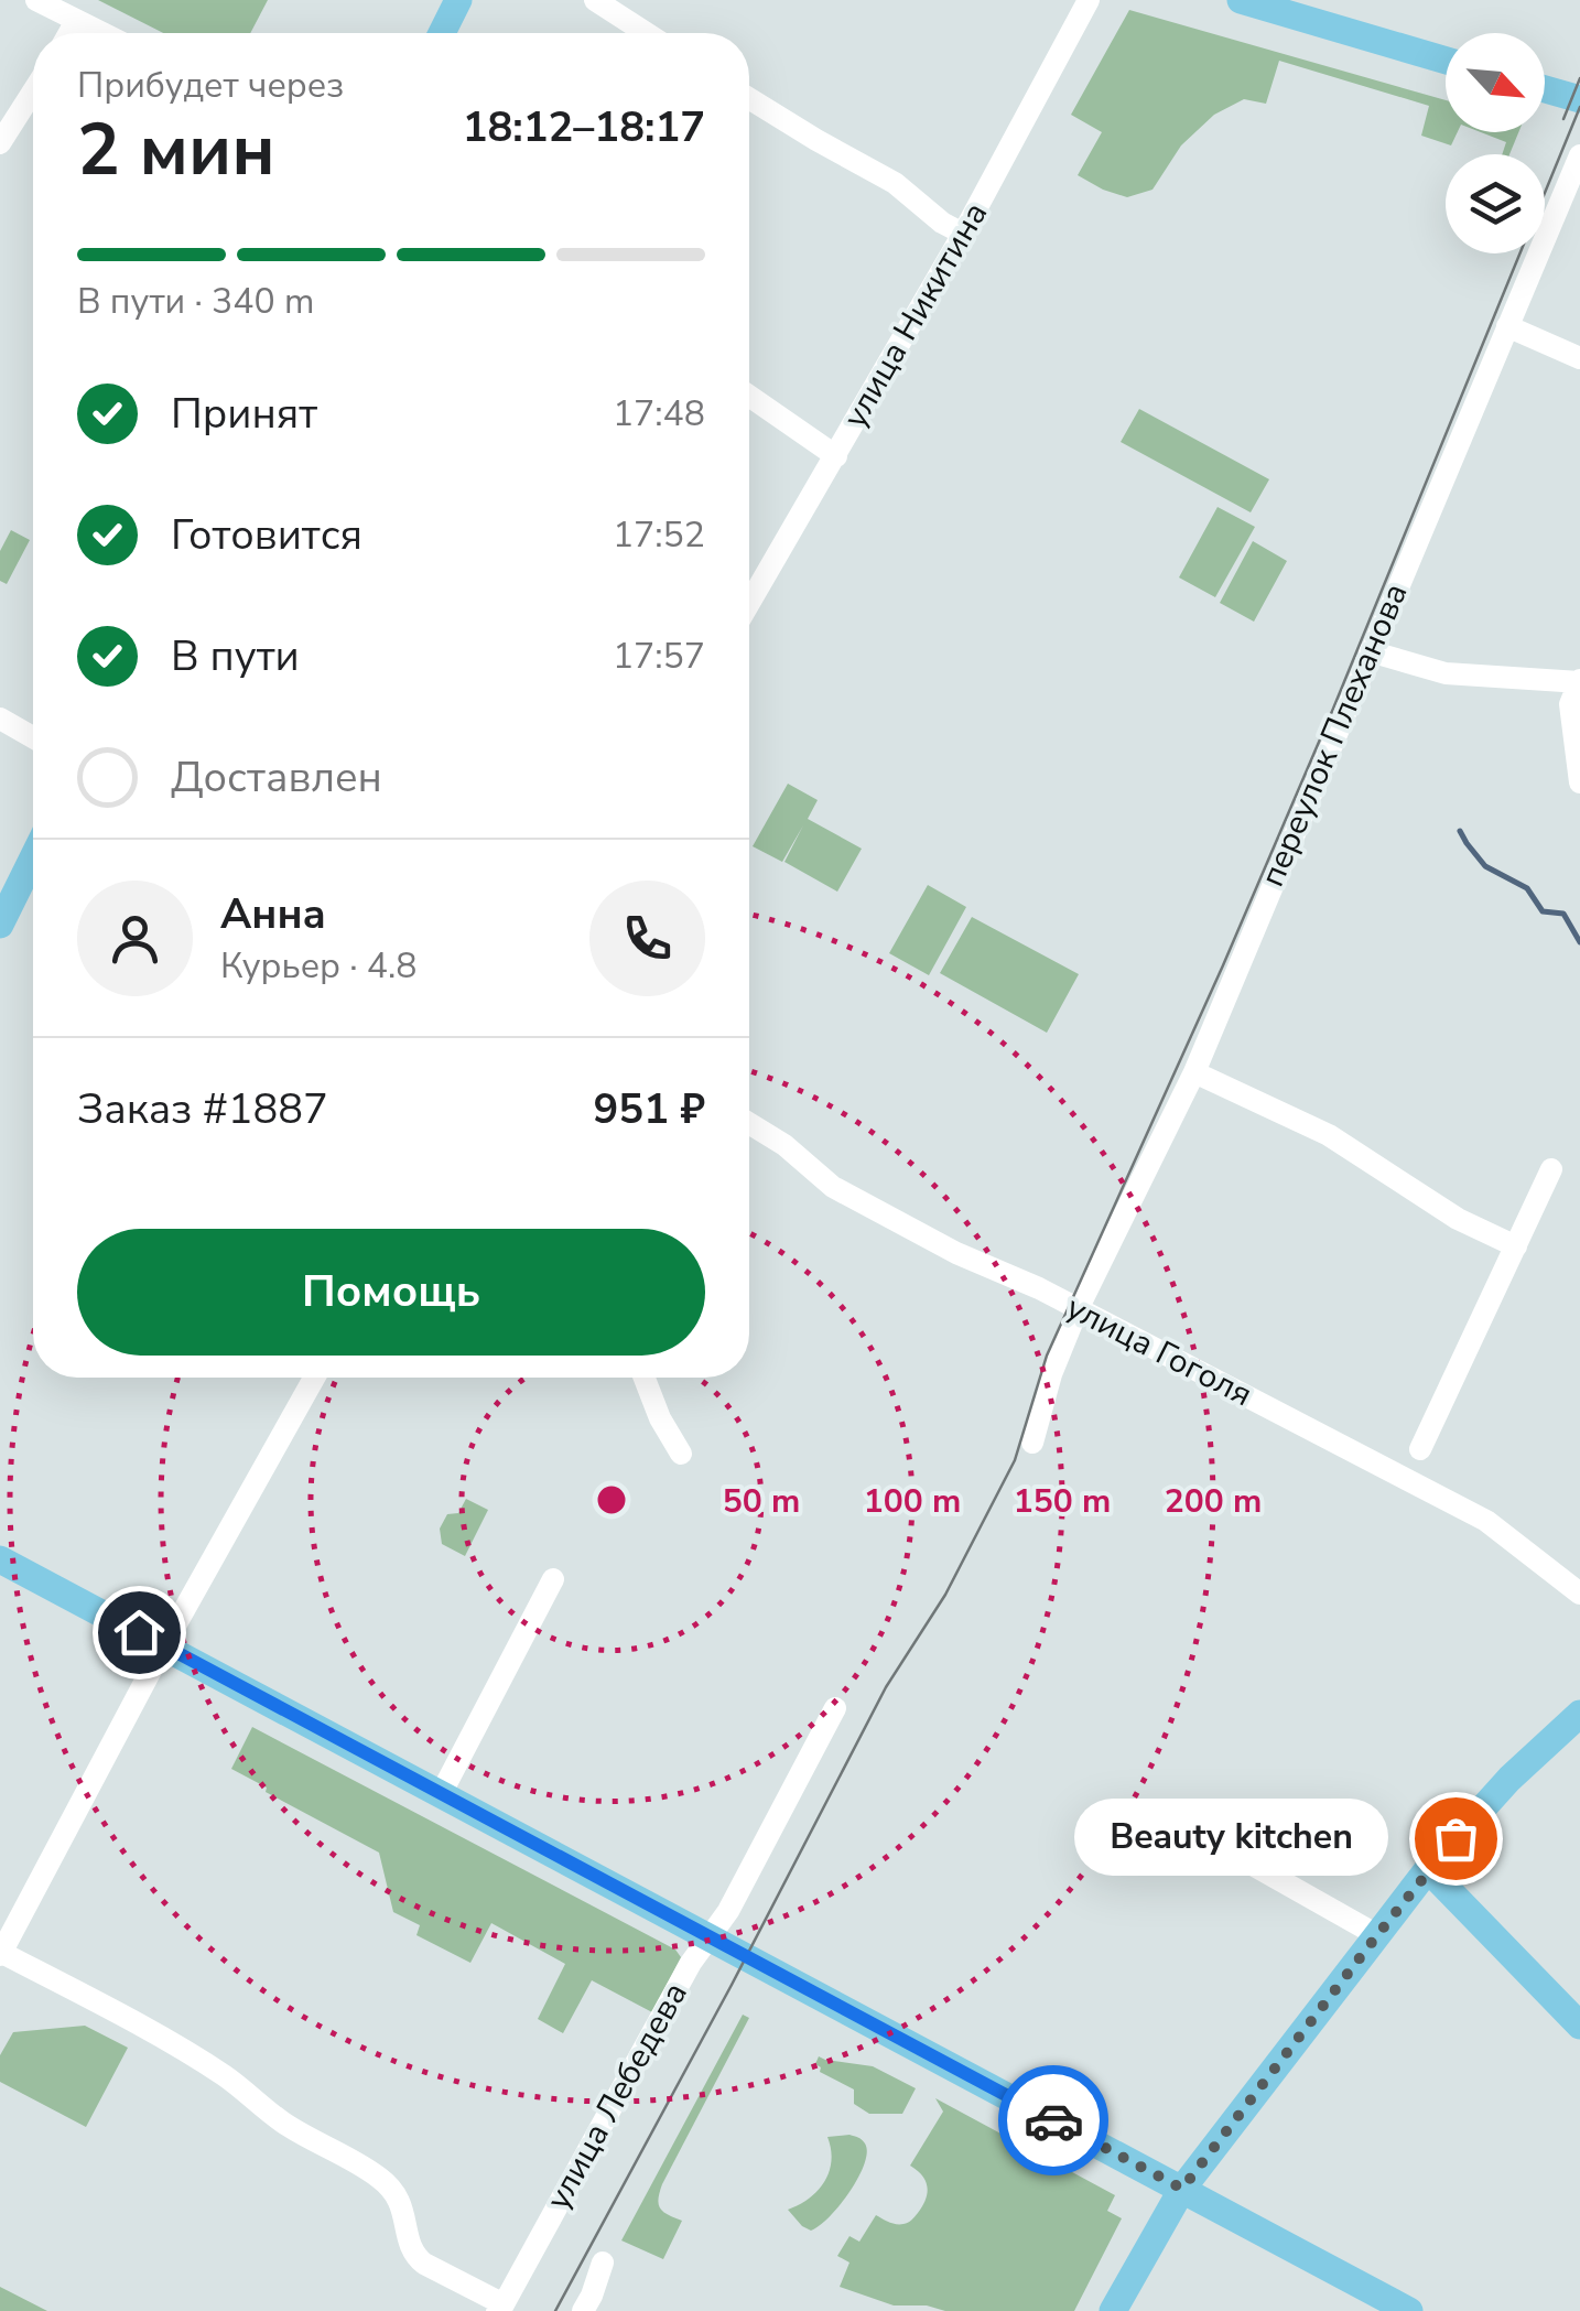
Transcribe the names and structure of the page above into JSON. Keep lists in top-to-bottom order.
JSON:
{
  "streets": {
    "street": [
      "улица Никитина",
      "переулок Плеханова",
      "улица Гоголя",
      "улица Лебедева"
    ]
  },
  "crossings": [
    ["переулок Плеханова", "улица Гоголя"]
  ],
  "places": ["Beauty kitchen"],
  "north": "bottom right",
  "page": {
    "heading": ["2 мин", "Прибудет через", "18:12–18:17"],
    "panel": [
      "Анна",
      "Курьер · 4.8",
      "Заказ #1887",
      "951 ₽"
    ],
    "bar": "В пути · 340 m",
    "list": [
      ["Принят", "17:48"],
      ["Готовится", "17:52"],
      ["В пути", "17:57"],
      "Доставлен"
    ],
    "buttons": "Помощь",
    "bubble": "Beauty kitchen"
  },
  "rings": [
    "50 m",
    "100 m",
    "150 m",
    "200 m"
  ]
}
